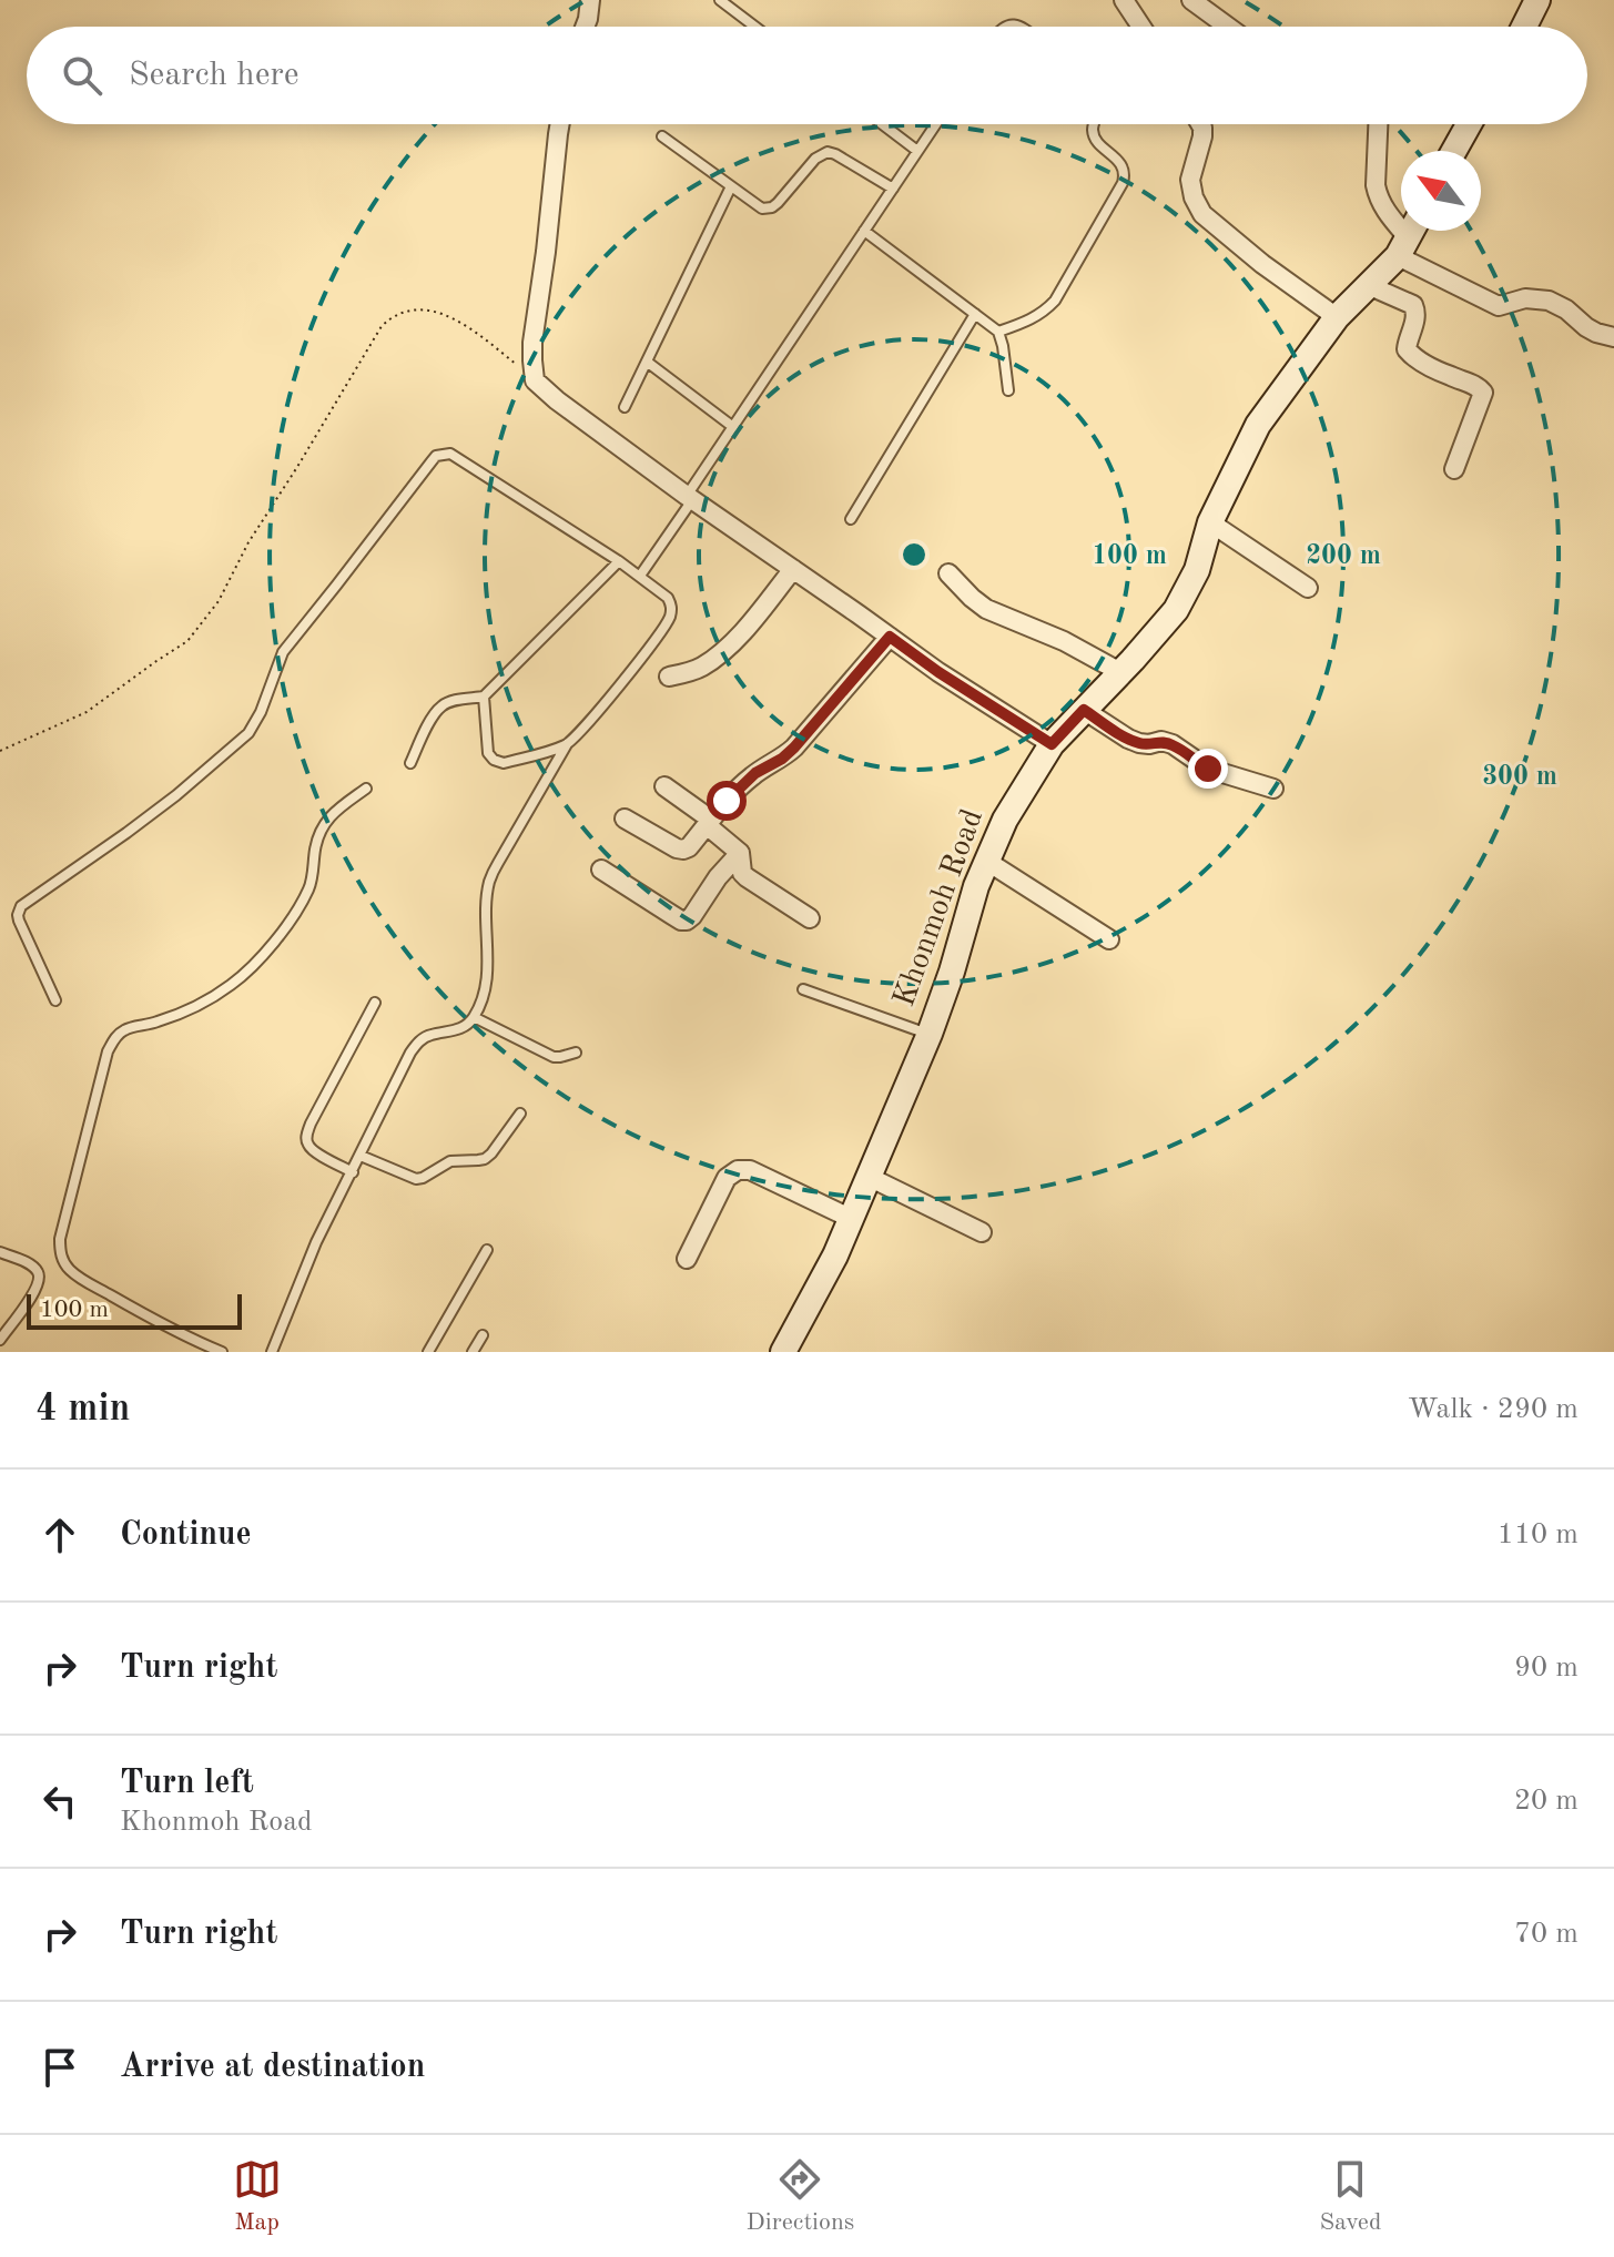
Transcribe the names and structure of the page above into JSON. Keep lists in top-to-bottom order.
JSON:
{
  "streets": {
    "main road": ["Khonmoh Road"]
  },
  "scale_bar": "100 m",
  "north": "top left",
  "page": {
    "search": "Search here",
    "scale": "100 m",
    "heading": ["4 min", "Walk · 290 m"],
    "list": [
      ["Continue", "110 m"],
      ["Turn right", "90 m"],
      ["Turn left", "Khonmoh Road", "20 m"],
      ["Turn right", "70 m"],
      "Arrive at destination"
    ],
    "nav": ["Map", "Directions", "Saved"]
  },
  "rings": ["100 m", "200 m", "300 m"]
}
